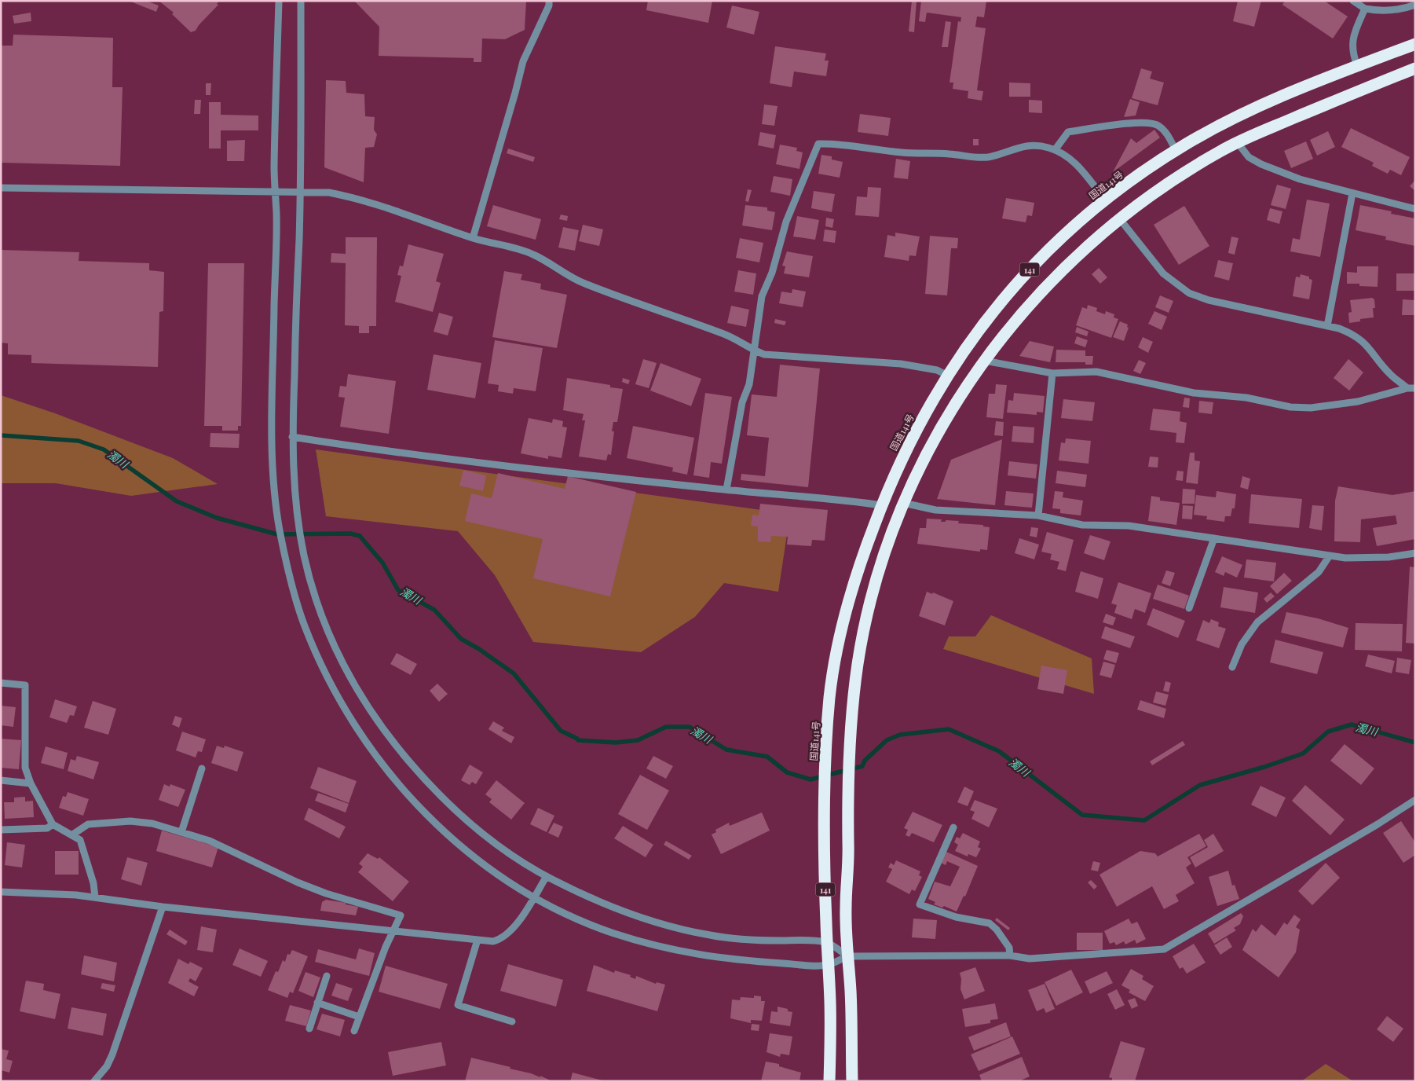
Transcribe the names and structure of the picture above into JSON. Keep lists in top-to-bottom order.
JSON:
{
  "streets": {
    "highway": ["国道141号", "141"]
  },
  "water": ["濁川"]
}
